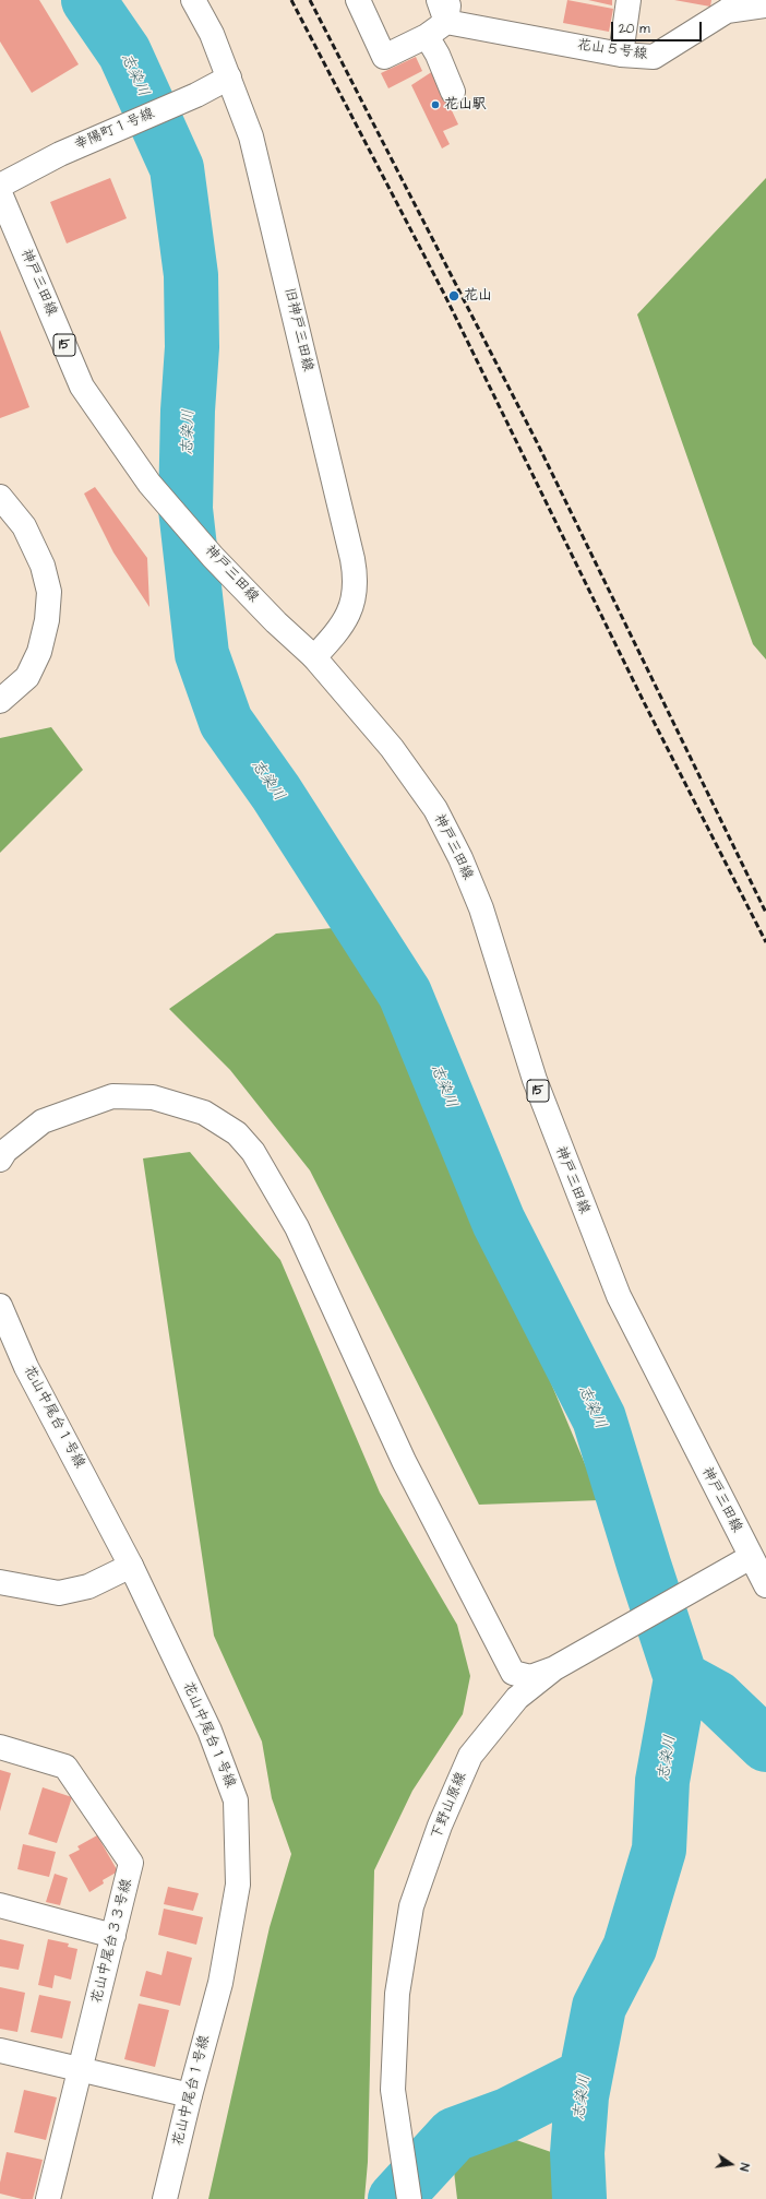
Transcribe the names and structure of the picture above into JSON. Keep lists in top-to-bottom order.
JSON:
{
  "streets": {
    "street": [
      "花山５号線",
      "幸陽町１号線",
      "神戸三田線",
      "旧神戸三田線",
      "15",
      "花山中尾台１号線",
      "下野山原線",
      "花山中尾台３３号線"
    ]
  },
  "crossings": [
    ["幸陽町１号線", "旧神戸三田線"],
    ["神戸三田線", "旧神戸三田線"],
    ["神戸三田線", "下野山原線"]
  ],
  "water": ["志染川"],
  "places": ["花山駅", "花山"],
  "scale_bar": "20 m",
  "north": "right"
}
